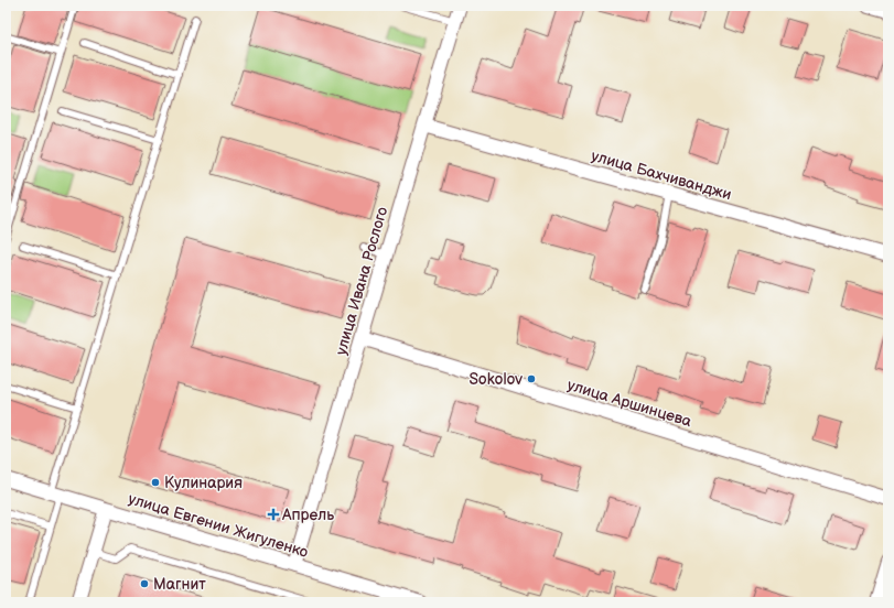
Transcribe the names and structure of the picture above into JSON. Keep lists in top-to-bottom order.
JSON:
{
  "streets": {
    "street": [
      "улица Бахчиванджи",
      "улица Ивана Рослого",
      "улица Аршинцева",
      "улица Евгении Жигуленко"
    ]
  },
  "crossings": [
    ["улица Бахчиванджи", "улица Ивана Рослого"],
    ["улица Ивана Рослого", "улица Аршинцева"],
    ["улица Ивана Рослого", "улица Евгении Жигуленко"]
  ],
  "places": {
    "other": ["Sokolov", "Кулинария", "Магнит"],
    "health": ["Апрель"]
  }
}
